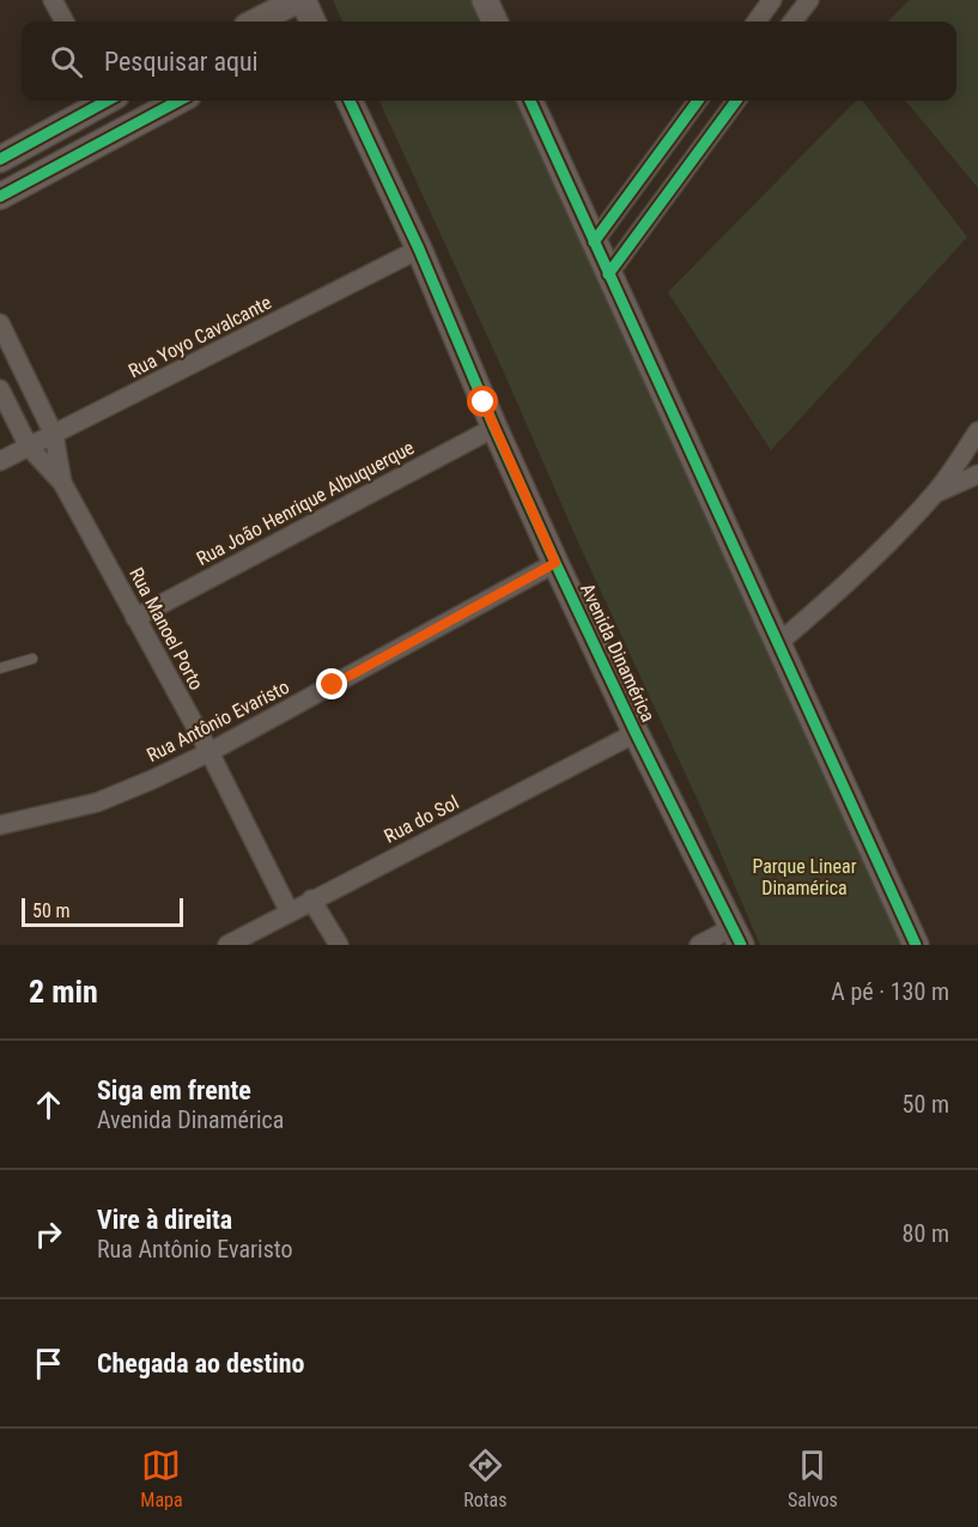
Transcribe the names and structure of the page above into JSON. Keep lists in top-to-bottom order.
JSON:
{
  "streets": {
    "main road": ["Avenida Dinamérica"],
    "street": [
      "Rua Yoyo Cavalcante",
      "Rua João Henrique Albuquerque",
      "Rua Manoel Porto",
      "Rua Antônio Evaristo",
      "Rua do Sol"
    ]
  },
  "crossings": [
    ["Rua Yoyo Cavalcante", "Rua Manoel Porto"],
    ["Rua Yoyo Cavalcante", "Avenida Dinamérica"],
    ["Rua João Henrique Albuquerque", "Rua Manoel Porto"],
    ["Rua João Henrique Albuquerque", "Avenida Dinamérica"],
    ["Rua Manoel Porto", "Rua Antônio Evaristo"],
    ["Rua Manoel Porto", "Rua do Sol"],
    ["Avenida Dinamérica", "Rua Antônio Evaristo"],
    ["Avenida Dinamérica", "Rua do Sol"]
  ],
  "parks": ["Parque Linear Dinamérica"],
  "scale_bar": "50 m",
  "page": {
    "search": "Pesquisar aqui",
    "scale": "50 m",
    "heading": ["2 min", "A pé · 130 m"],
    "list": [
      ["Siga em frente", "Avenida Dinamérica", "50 m"],
      ["Vire à direita", "Rua Antônio Evaristo", "80 m"],
      "Chegada ao destino"
    ],
    "nav": ["Mapa", "Rotas", "Salvos"]
  }
}
